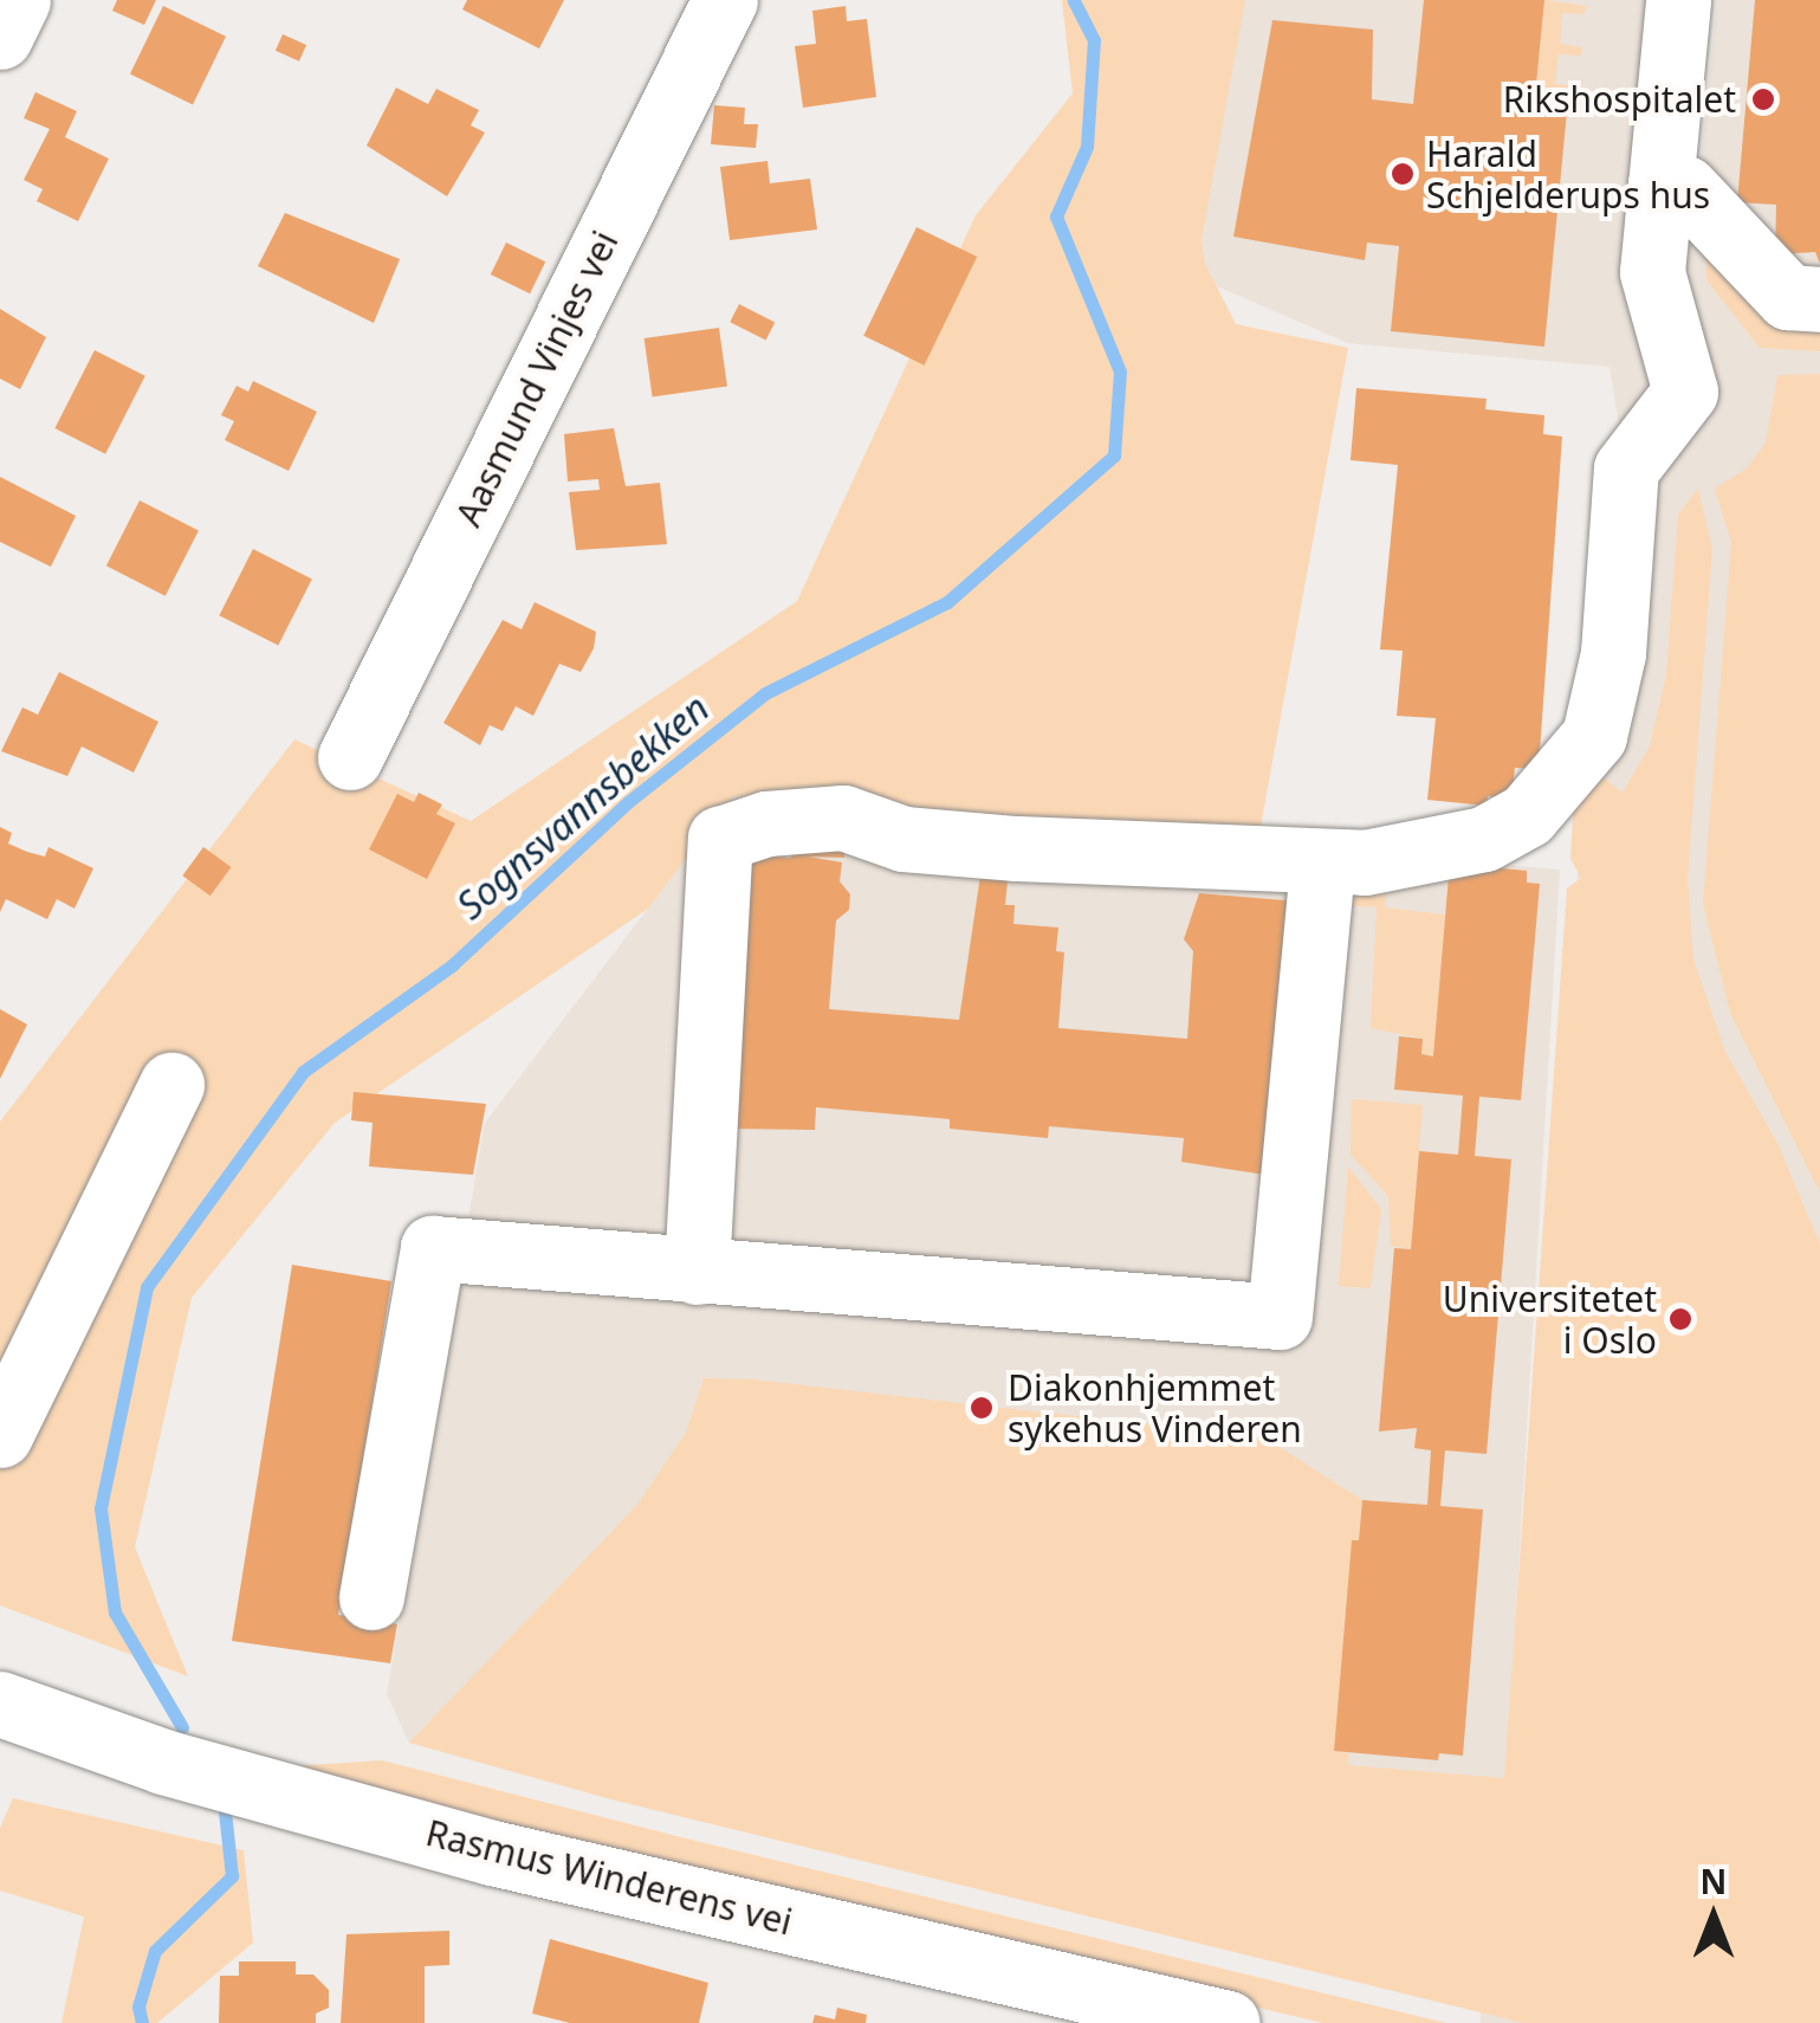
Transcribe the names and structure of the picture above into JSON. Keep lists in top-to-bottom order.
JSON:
{
  "streets": {
    "street": ["Aasmund Vinjes vei", "Rasmus Winderens vei"]
  },
  "water": ["Sognsvannsbekken"],
  "places": [
    "Rikshospitalet",
    "Harald Schjelderups hus",
    "Universitetet i Oslo",
    "Diakonhjemmet sykehus Vinderen"
  ],
  "north": "top"
}
